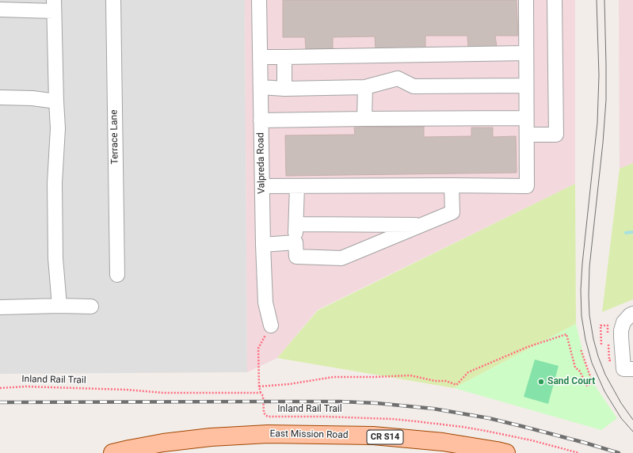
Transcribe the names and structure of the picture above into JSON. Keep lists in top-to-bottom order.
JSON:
{
  "streets": {
    "main road": ["East Mission Road", "CR S14"],
    "street": ["Terrace Lane", "Valpreda Road"],
    "path": ["Inland Rail Trail"]
  },
  "places": ["Sand Court"]
}
